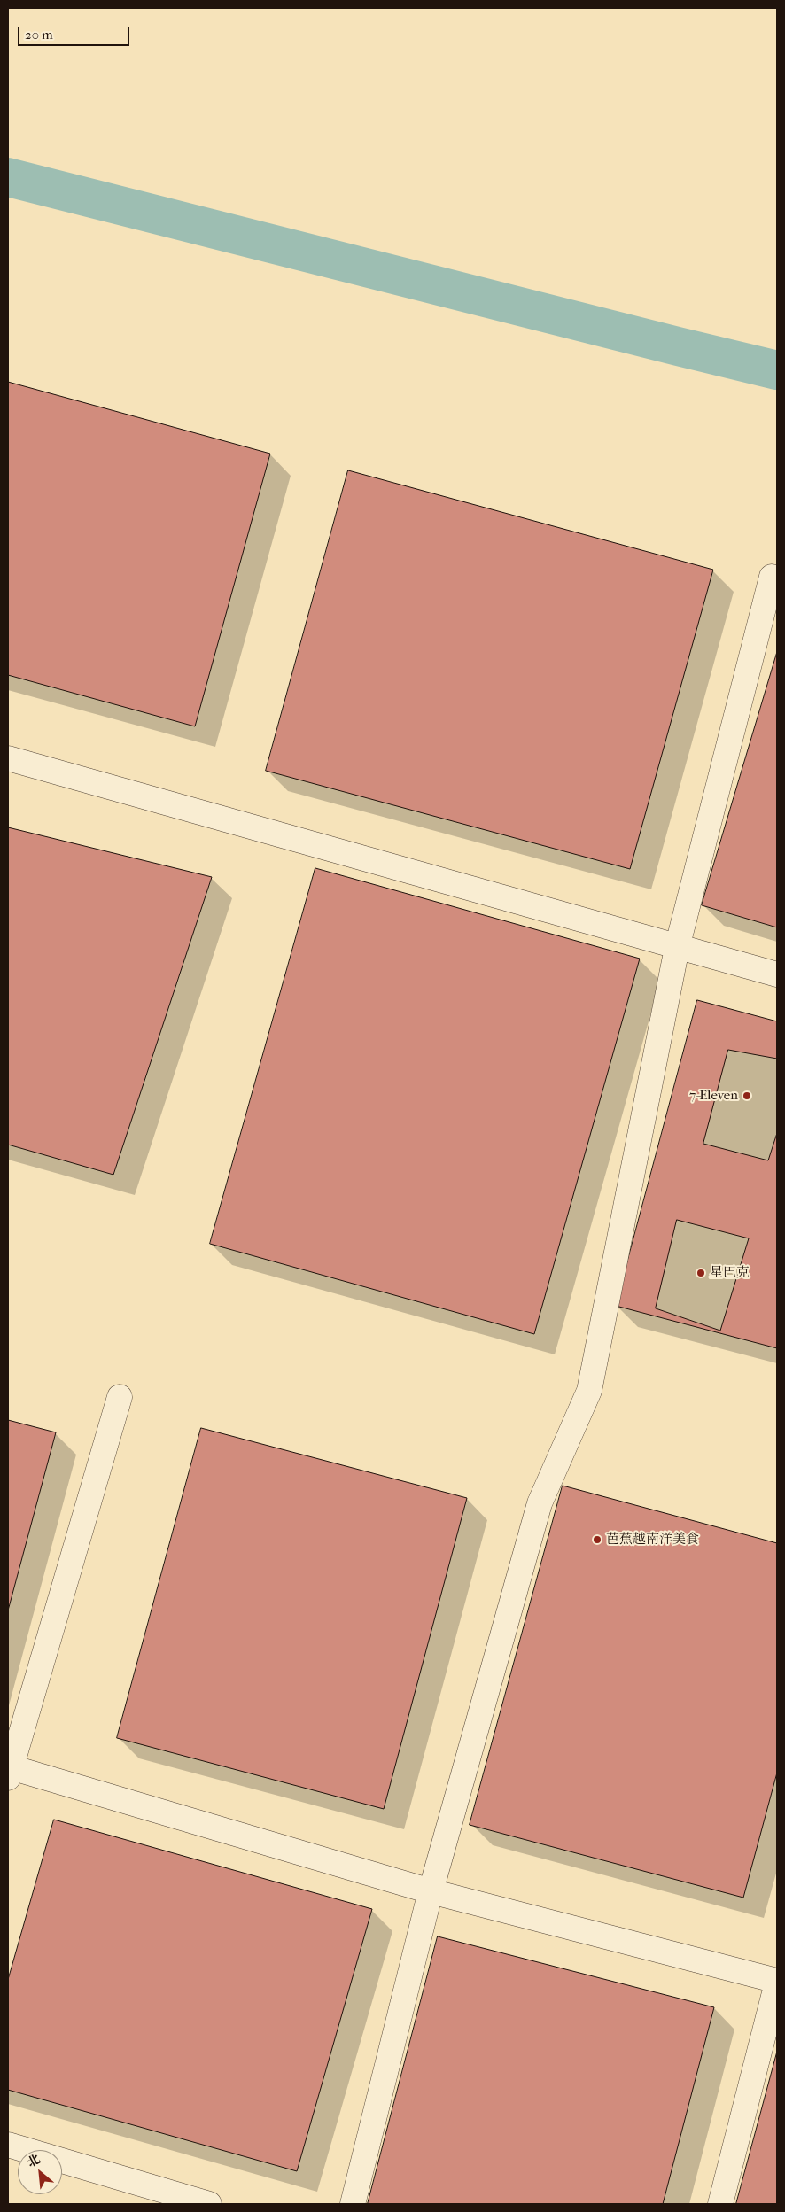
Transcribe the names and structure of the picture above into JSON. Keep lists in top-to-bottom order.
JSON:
{
  "places": ["7-Eleven", "星巴克", "芭蕉越南洋美食"],
  "scale_bar": "20 m",
  "north": "top left"
}
